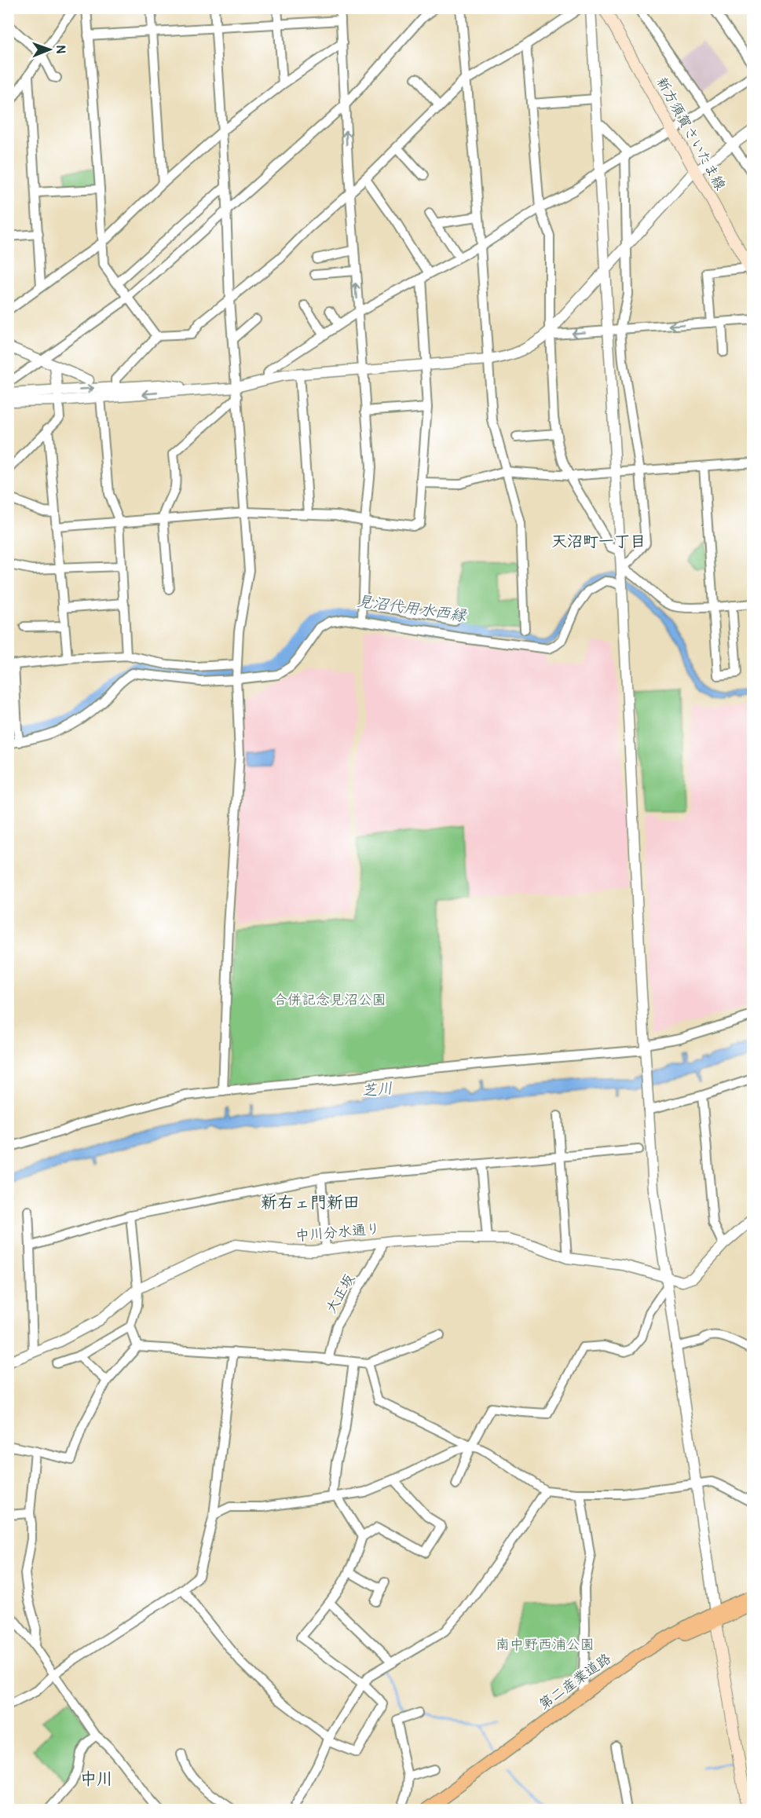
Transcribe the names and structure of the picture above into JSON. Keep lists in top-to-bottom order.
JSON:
{
  "streets": {
    "main road": ["新方須賀さいたま線", "第二産業道路"],
    "street": ["中川分水通り", "大正坂"]
  },
  "crossings": [
    ["中川分水通り", "大正坂"]
  ],
  "districts": ["天沼町一丁目", "新右ェ門新田", "中川"],
  "water": ["見沼代用水西縁", "芝川"],
  "parks": ["合併記念見沼公園", "南中野西浦公園"],
  "north": "right"
}
